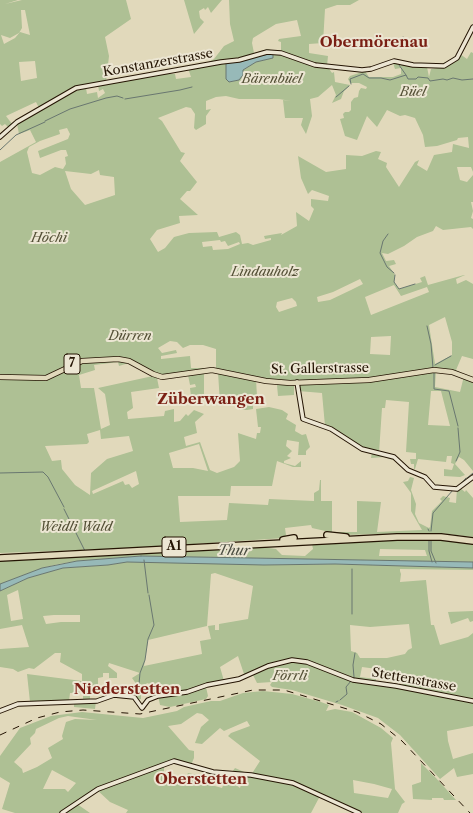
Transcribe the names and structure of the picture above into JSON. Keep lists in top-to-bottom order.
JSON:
{
  "streets": {
    "highway": ["A1"],
    "main road": ["7", "St. Gallerstrasse"],
    "street": ["Konstanzerstrasse", "Stettenstrasse"]
  },
  "districts": [
    "Obermörenau",
    "Züberwangen",
    "Niederstetten",
    "Oberstetten"
  ],
  "water": ["Thur"],
  "parks": [
    "Bärenbüel",
    "Büel",
    "Höchi",
    "Lindauholz",
    "Dürren",
    "Weidli Wald",
    "Förrli"
  ]
}
